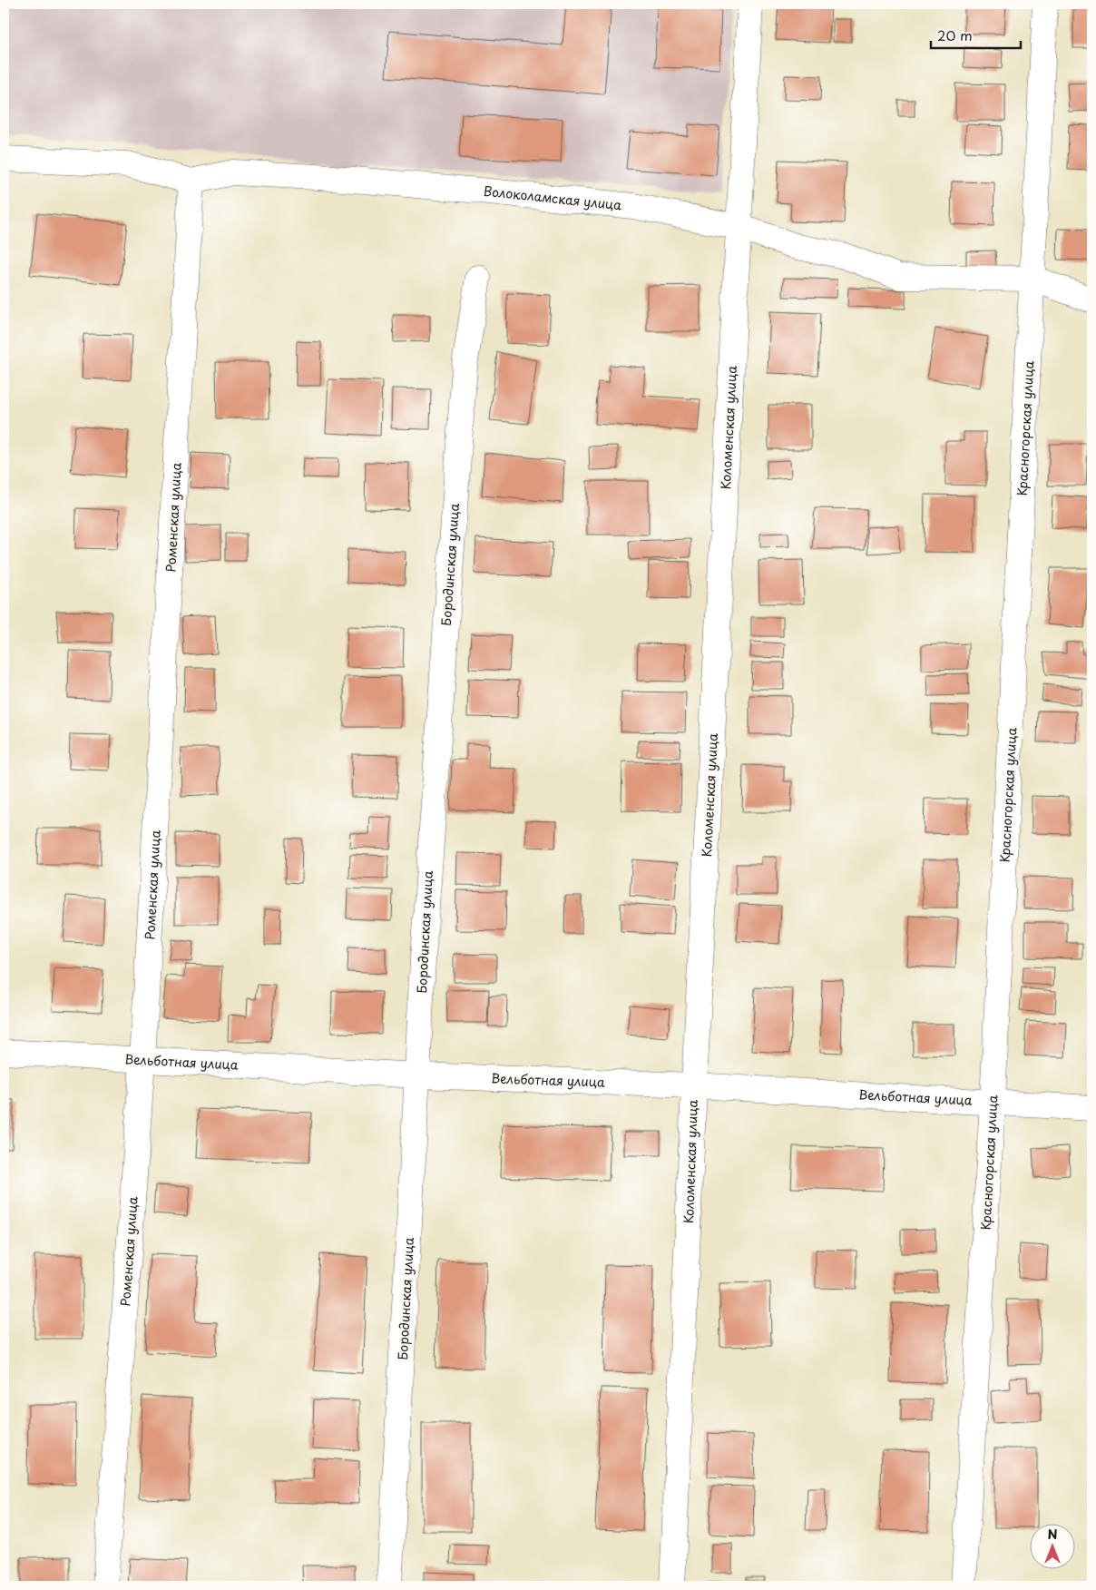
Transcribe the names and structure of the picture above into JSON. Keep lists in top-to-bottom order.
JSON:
{
  "streets": {
    "street": [
      "Волоколамская улица",
      "Коломенская улица",
      "Красногорская улица",
      "Роменская улица",
      "Бородинская улица",
      "Вельботная улица"
    ]
  },
  "crossings": [
    ["Волоколамская улица", "Коломенская улица"],
    ["Волоколамская улица", "Красногорская улица"],
    ["Волоколамская улица", "Роменская улица"],
    ["Коломенская улица", "Вельботная улица"],
    ["Красногорская улица", "Вельботная улица"],
    ["Роменская улица", "Вельботная улица"],
    ["Бородинская улица", "Вельботная улица"]
  ],
  "scale_bar": "20 m",
  "north": "top"
}
